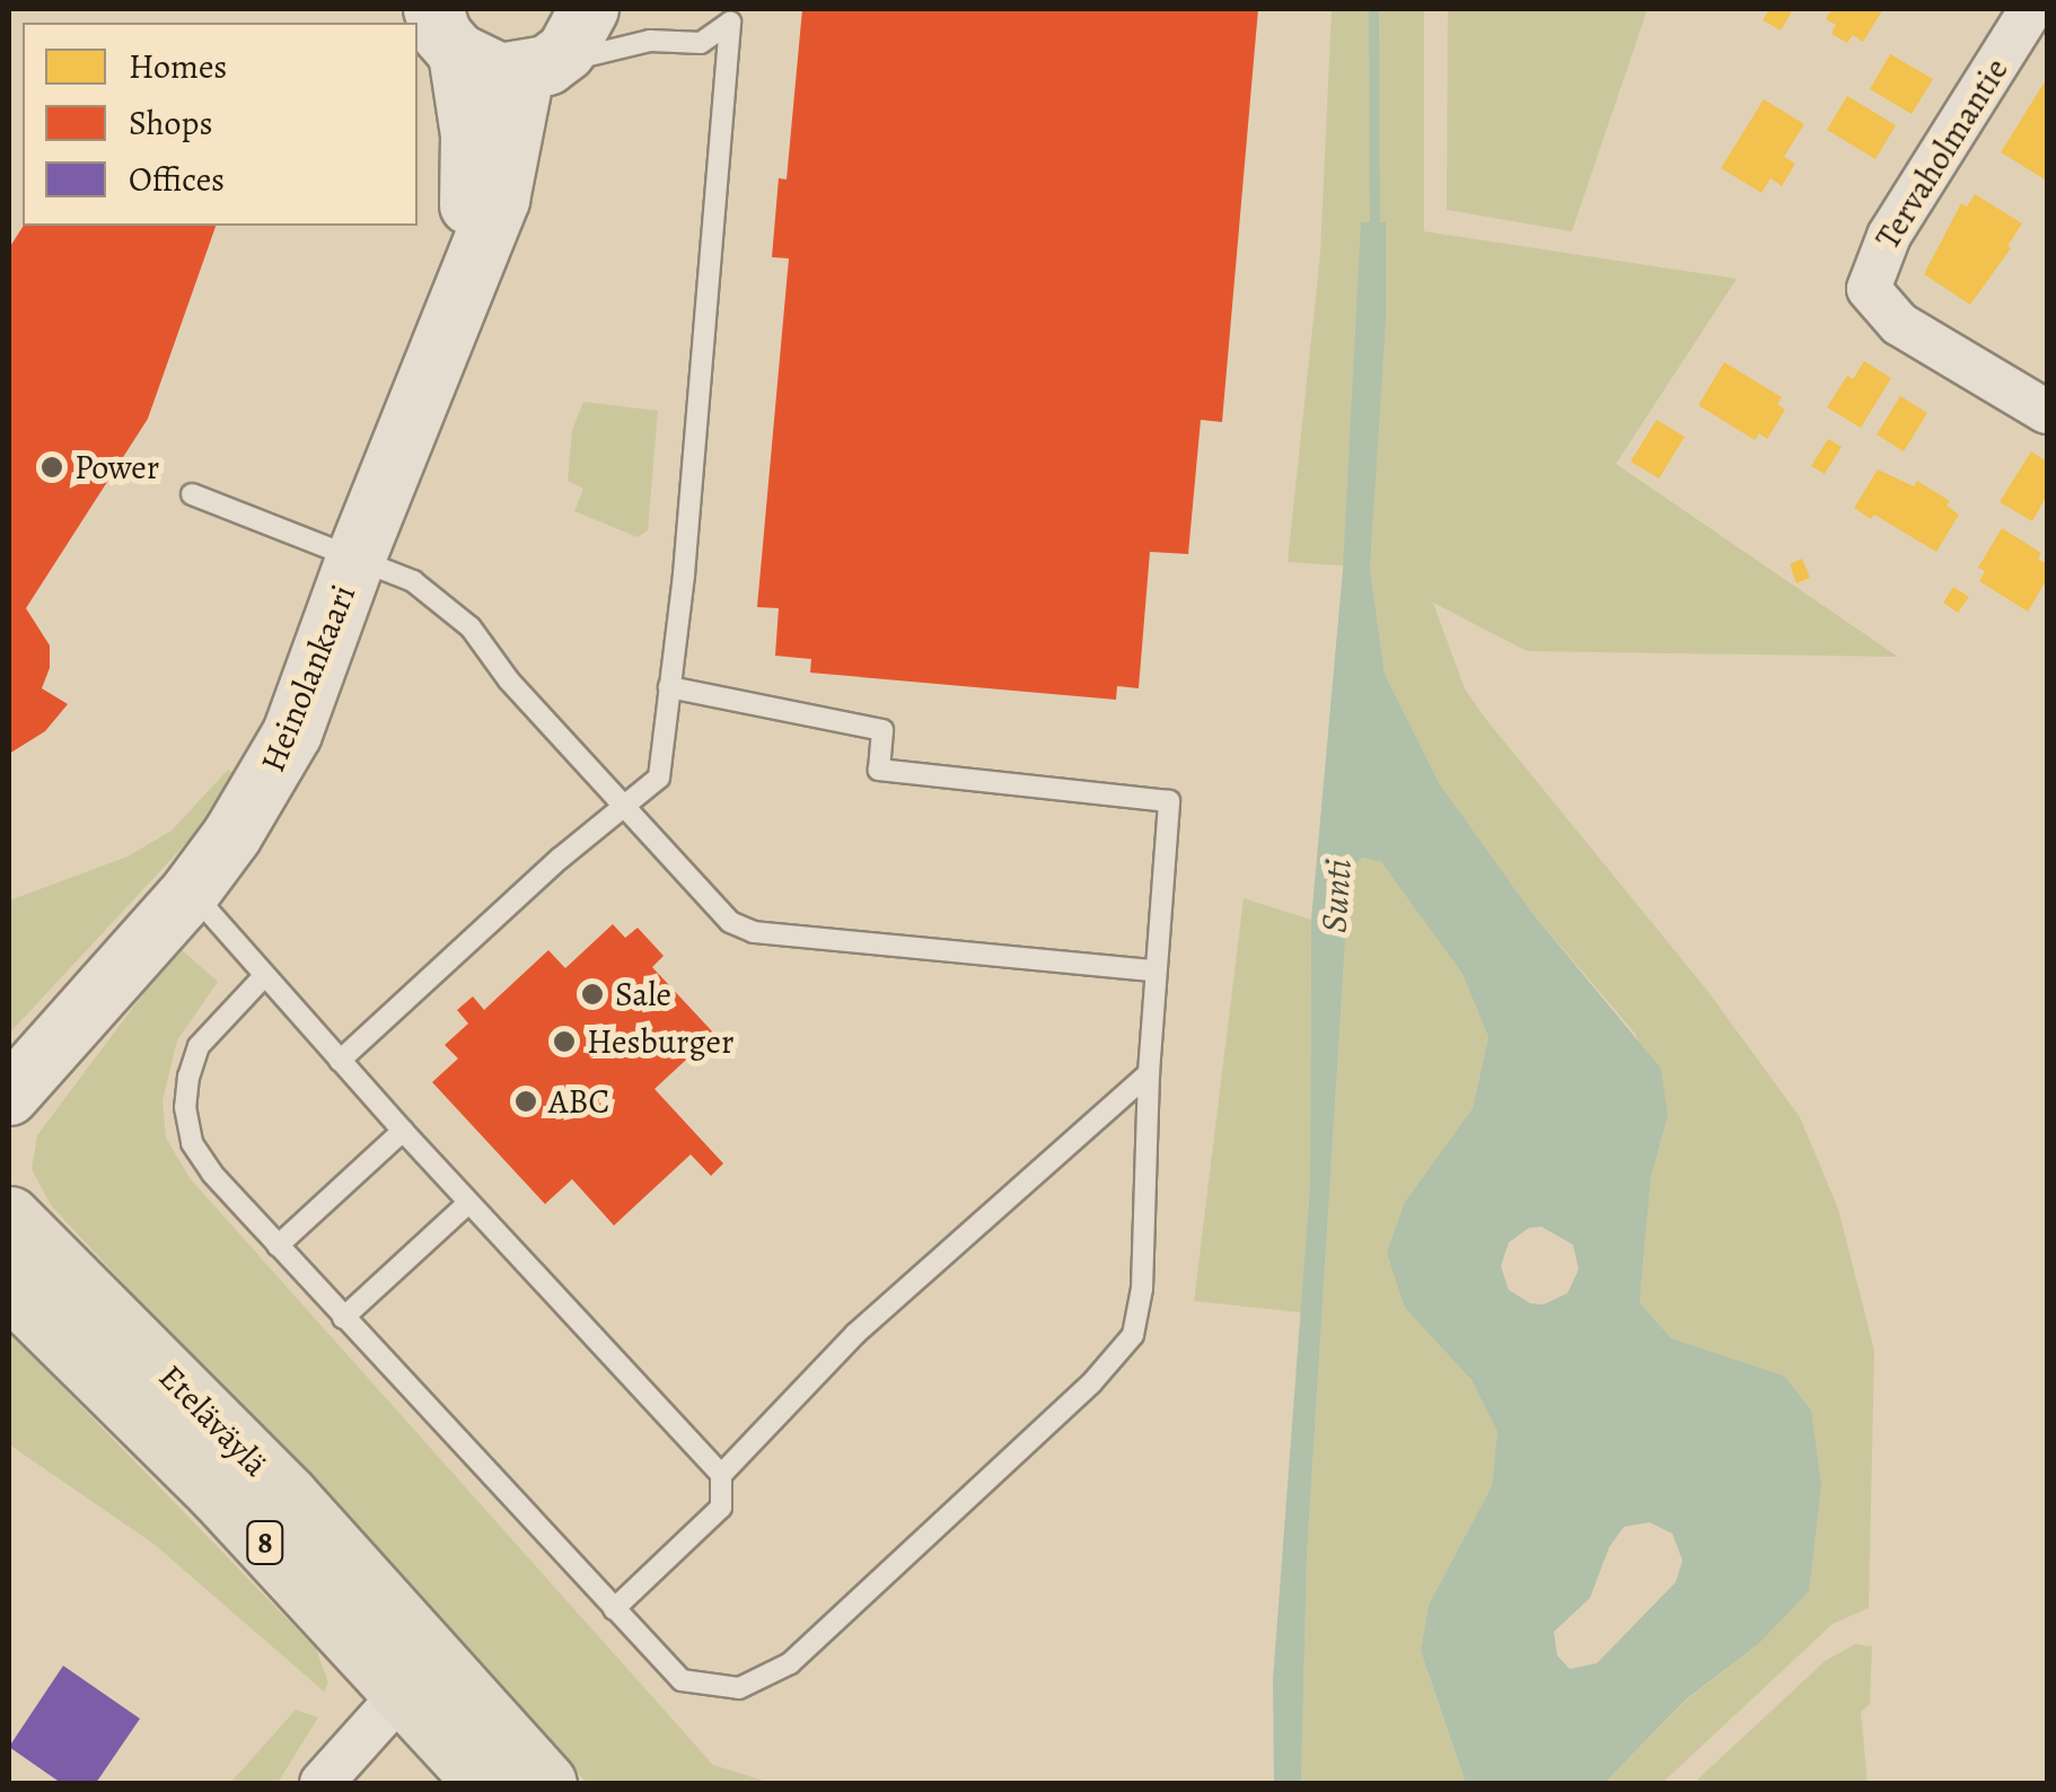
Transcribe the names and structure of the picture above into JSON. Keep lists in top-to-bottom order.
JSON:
{
  "streets": {
    "highway": ["Eteläväylä", "8"],
    "street": ["Tervaholmantie", "Heinolankaari"]
  },
  "water": ["Sunti"],
  "places": [
    "Power",
    "Sale",
    "Hesburger",
    "ABC"
  ],
  "legend": ["Homes", "Shops", "Offices"]
}
